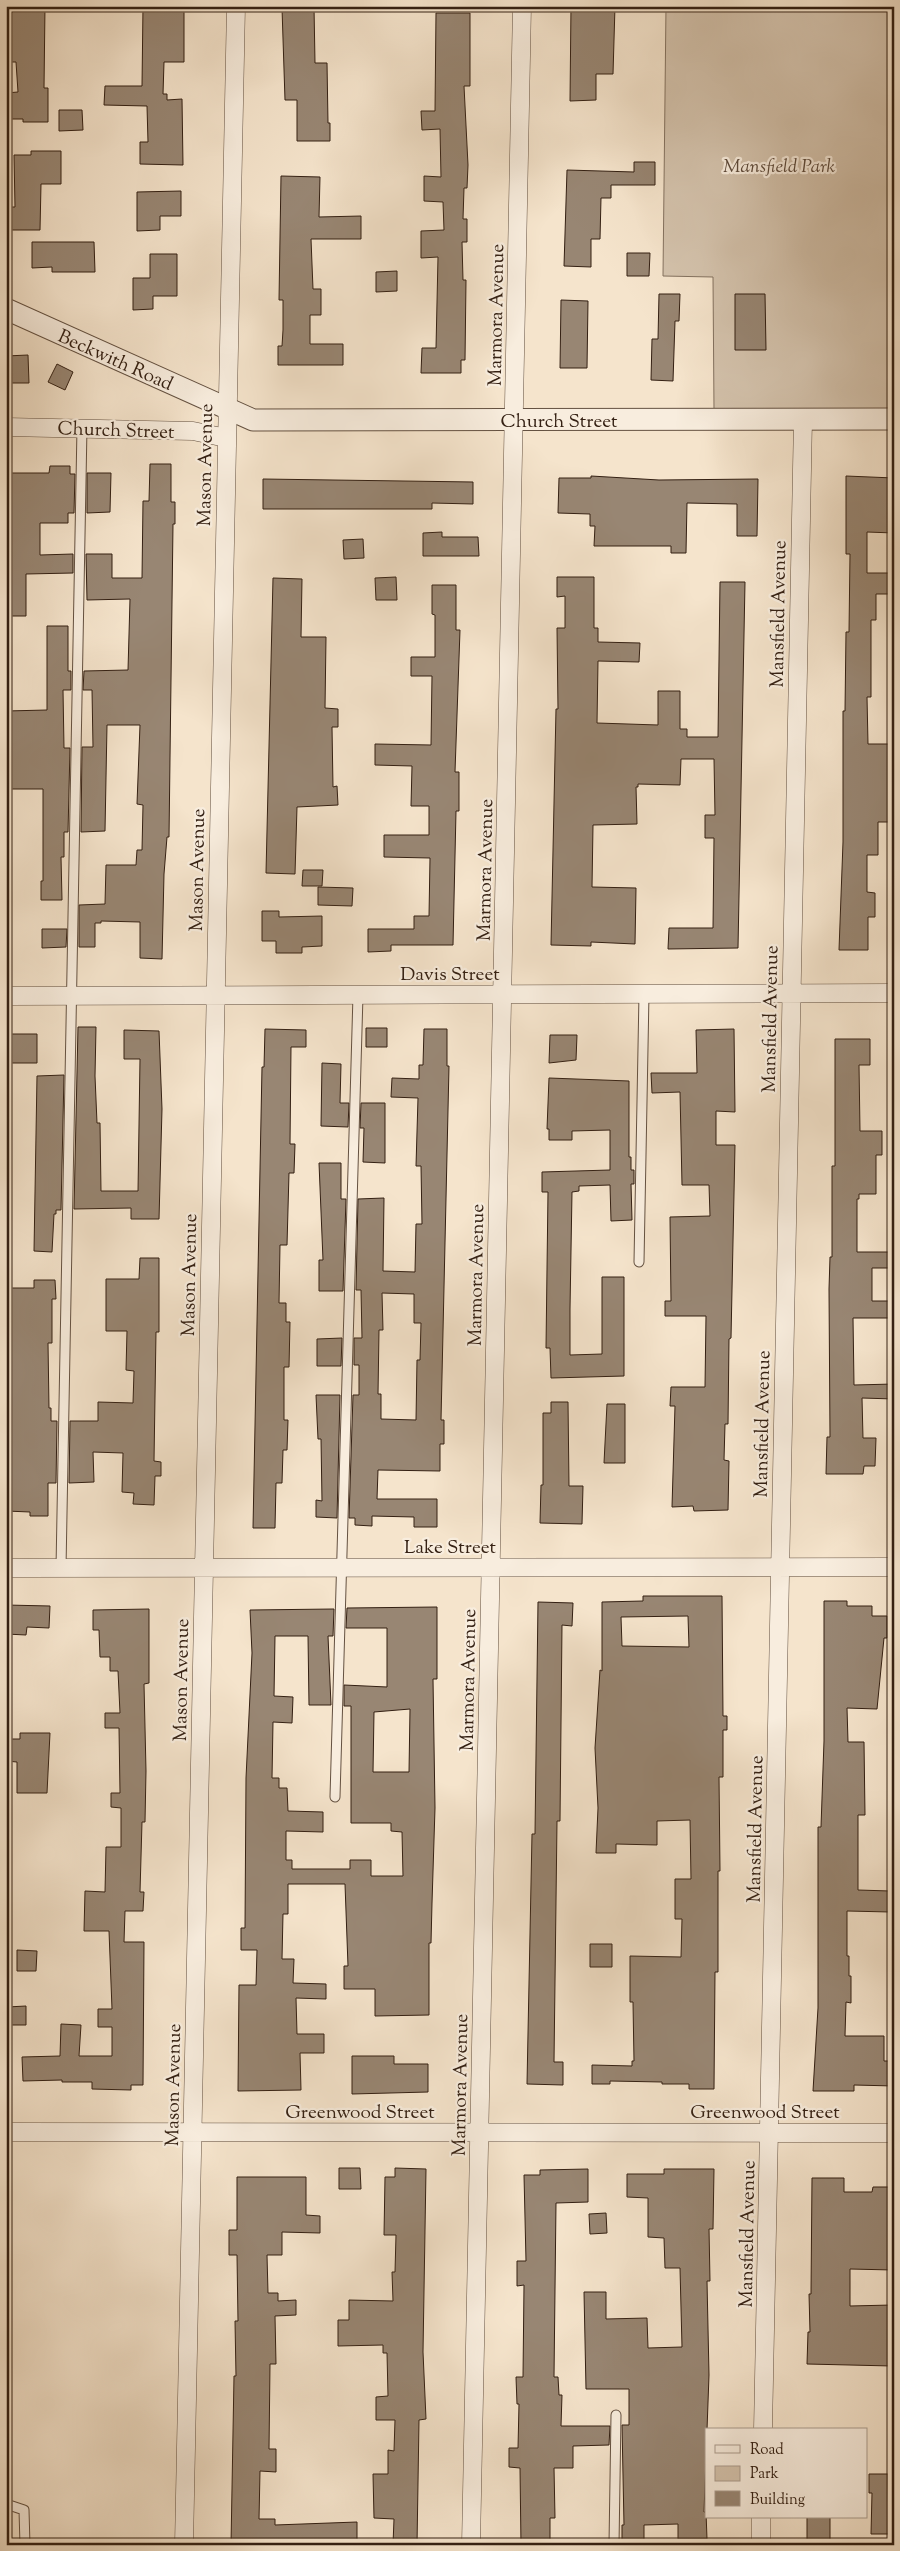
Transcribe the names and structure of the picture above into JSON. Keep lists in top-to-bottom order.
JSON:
{
  "streets": {
    "street": [
      "Marmora Avenue",
      "Beckwith Road",
      "Church Street",
      "Mason Avenue",
      "Mansfield Avenue",
      "Davis Street",
      "Lake Street",
      "Greenwood Street"
    ]
  },
  "crossings": [
    ["Marmora Avenue", "Church Street"],
    ["Marmora Avenue", "Davis Street"],
    ["Marmora Avenue", "Lake Street"],
    ["Marmora Avenue", "Greenwood Street"],
    ["Beckwith Road", "Church Street"],
    ["Beckwith Road", "Mason Avenue"],
    ["Church Street", "Mason Avenue"],
    ["Church Street", "Mansfield Avenue"],
    ["Mason Avenue", "Davis Street"],
    ["Mason Avenue", "Lake Street"],
    ["Mason Avenue", "Greenwood Street"],
    ["Mansfield Avenue", "Davis Street"],
    ["Mansfield Avenue", "Lake Street"],
    ["Mansfield Avenue", "Greenwood Street"]
  ],
  "parks": ["Mansfield Park"],
  "legend": ["Road", "Park", "Building"]
}
